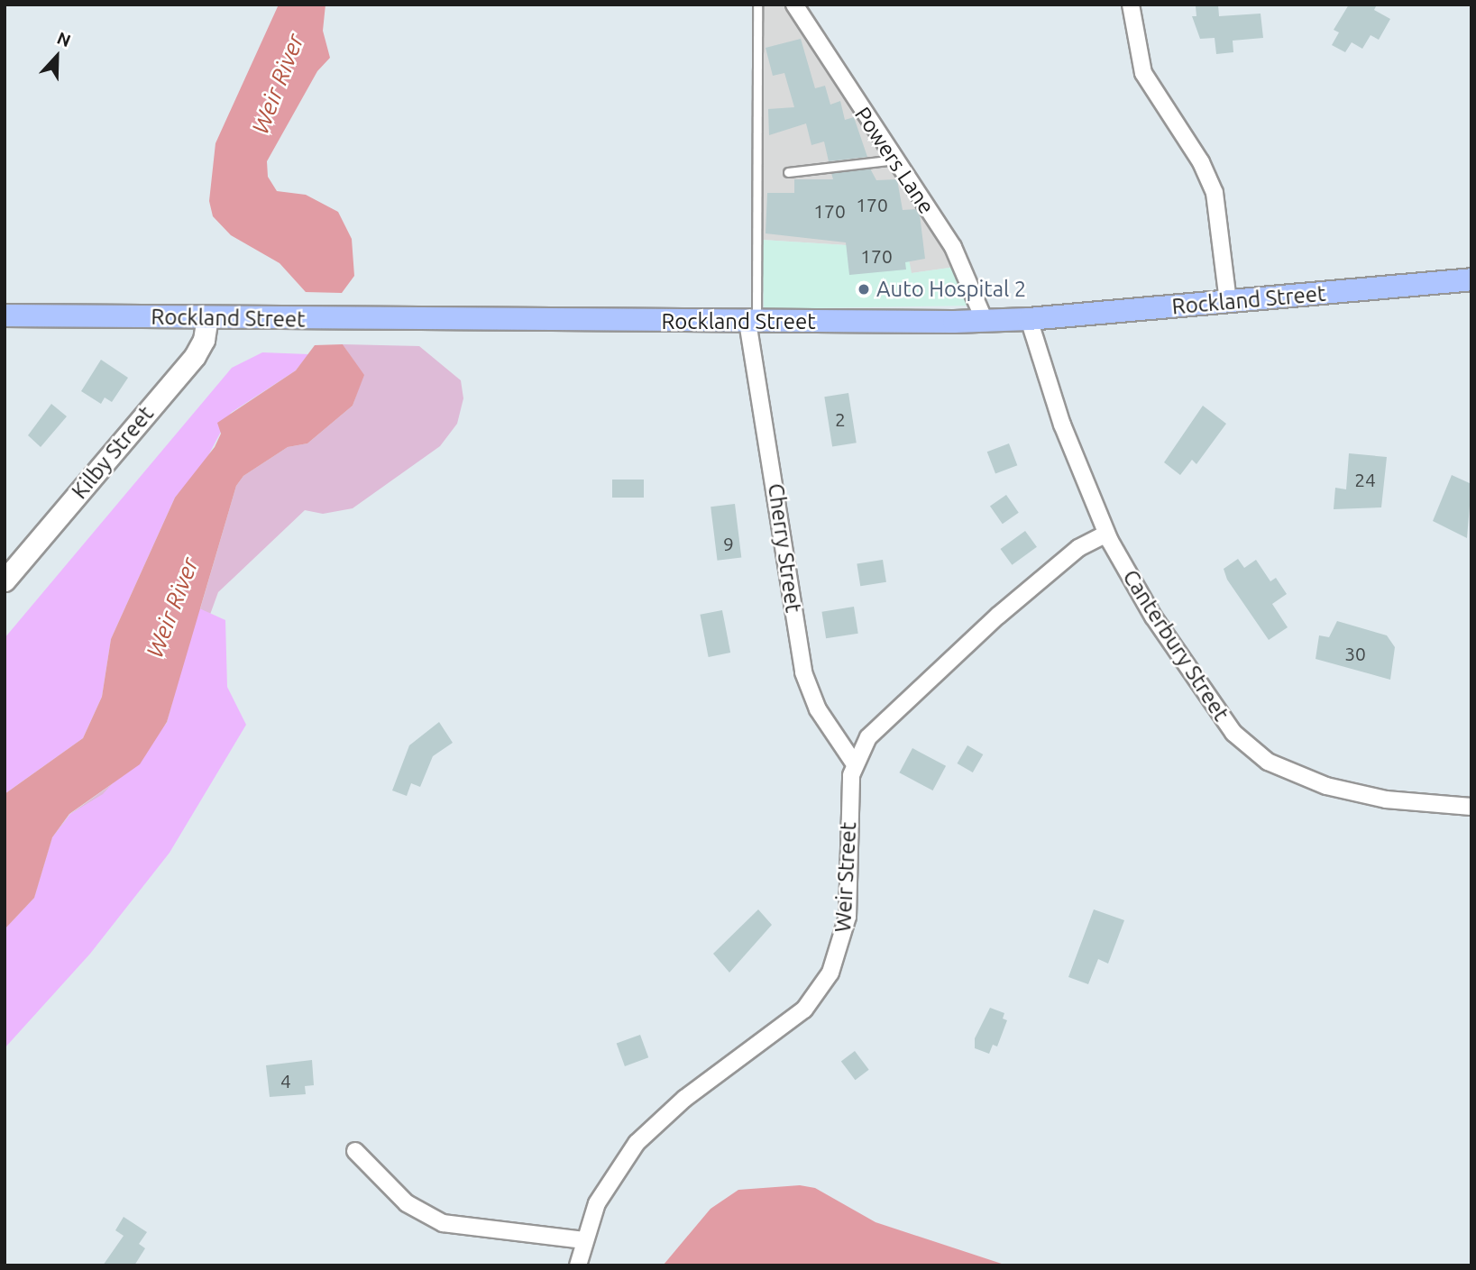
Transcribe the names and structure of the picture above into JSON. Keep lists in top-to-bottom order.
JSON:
{
  "streets": {
    "main road": ["Rockland Street"],
    "street": [
      "Powers Lane",
      "Kilby Street",
      "Cherry Street",
      "Canterbury Street",
      "Weir Street"
    ]
  },
  "crossings": [
    ["Powers Lane", "Rockland Street"],
    ["Rockland Street", "Kilby Street"],
    ["Rockland Street", "Cherry Street"],
    ["Rockland Street", "Canterbury Street"],
    ["Cherry Street", "Weir Street"]
  ],
  "water": ["Weir River"],
  "places": ["Auto Hospital 2"],
  "house_numbers": [
    "170",
    "170",
    "170",
    "2",
    "24",
    "9",
    "30",
    "4"
  ],
  "north": "top"
}
